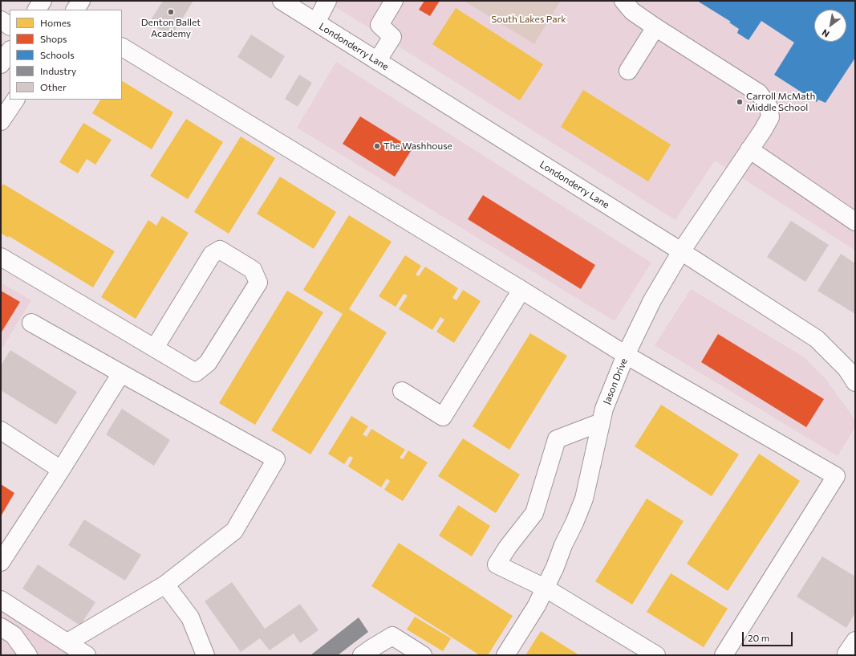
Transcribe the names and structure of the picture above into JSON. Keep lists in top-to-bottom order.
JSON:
{
  "streets": {
    "street": ["Londonderry Lane", "Jason Drive"]
  },
  "crossings": [
    ["Londonderry Lane", "Jason Drive"]
  ],
  "parks": ["South Lakes Park"],
  "places": ["Denton Ballet Academy", "Carroll McMath Middle School", "The Washhouse"],
  "legend": [
    "Homes",
    "Shops",
    "Schools",
    "Industry",
    "Other"
  ],
  "scale_bar": "20 m",
  "north": "bottom left"
}
